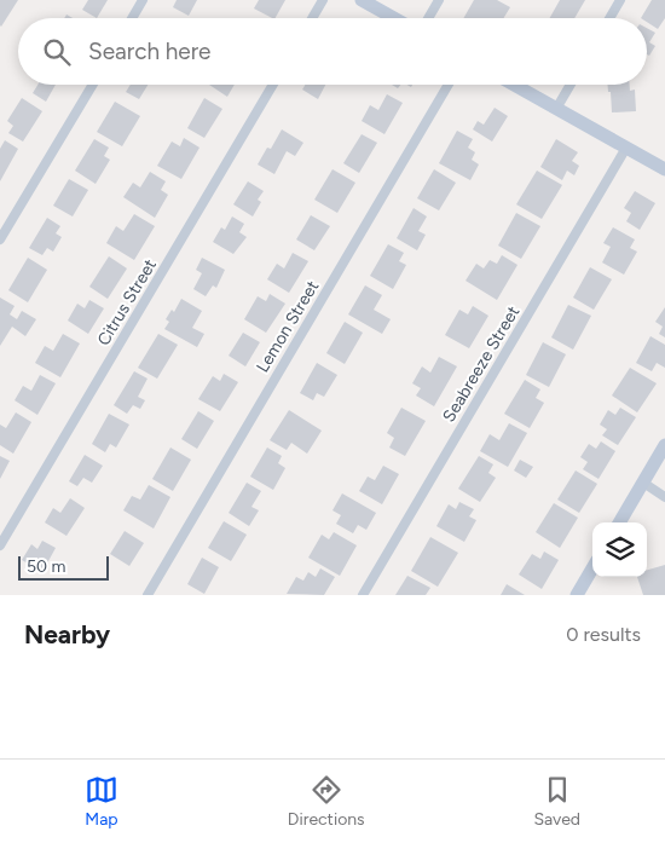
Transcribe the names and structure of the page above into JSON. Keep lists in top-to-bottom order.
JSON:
{
  "streets": {
    "street": ["Citrus Street", "Lemon Street", "Seabreeze Street"]
  },
  "scale_bar": "50 m",
  "page": {
    "search": "Search here",
    "scale": "50 m",
    "heading": ["Nearby", "0 results"],
    "nav": ["Map", "Directions", "Saved"]
  }
}
